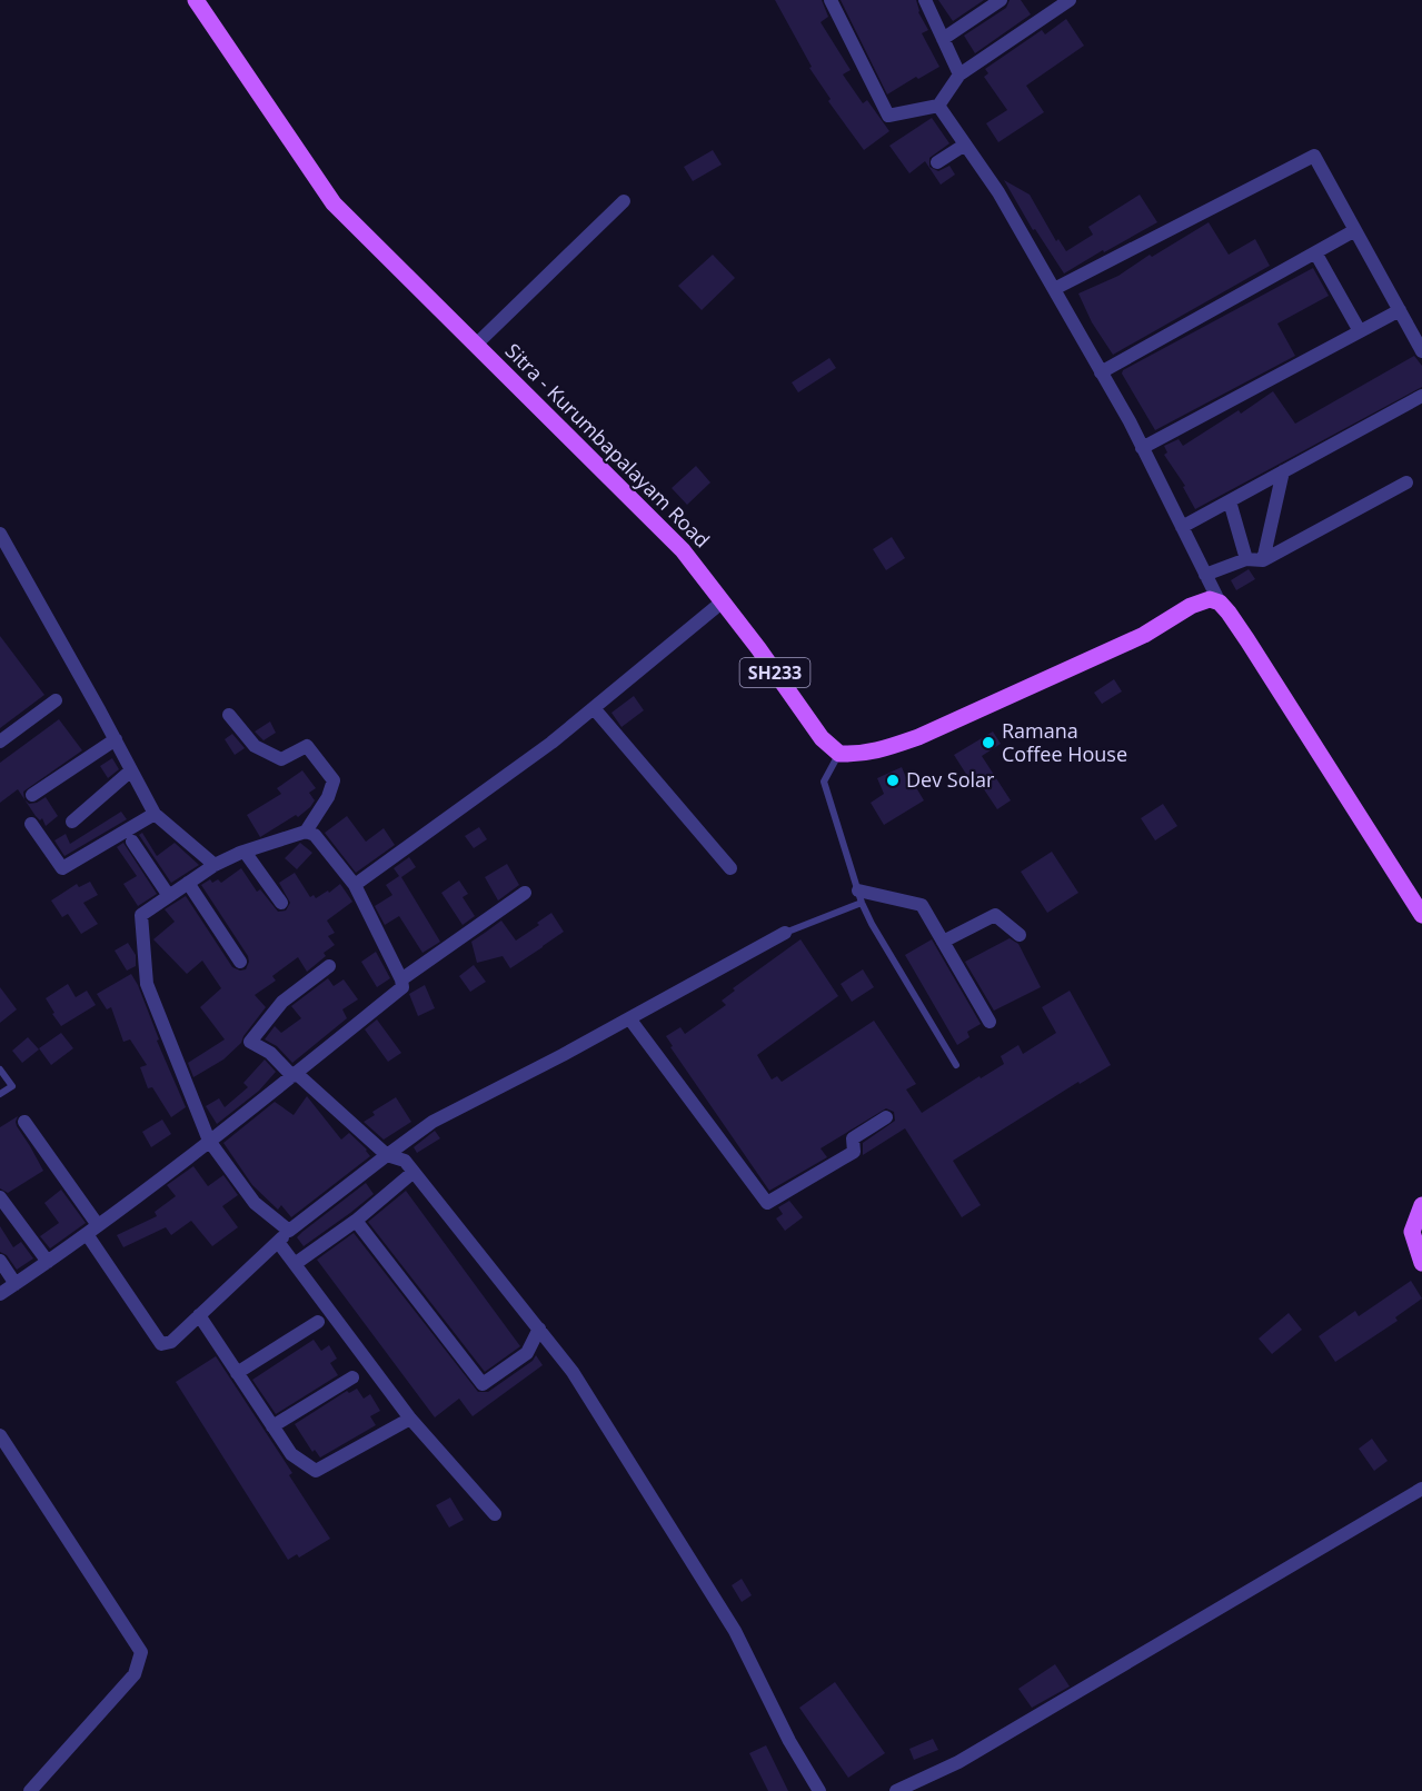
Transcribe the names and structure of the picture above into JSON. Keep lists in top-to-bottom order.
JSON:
{
  "streets": {
    "main road": ["Sitra - Kurumbapalayam Road", "SH233"]
  },
  "places": ["Ramana Coffee House", "Dev Solar"]
}
